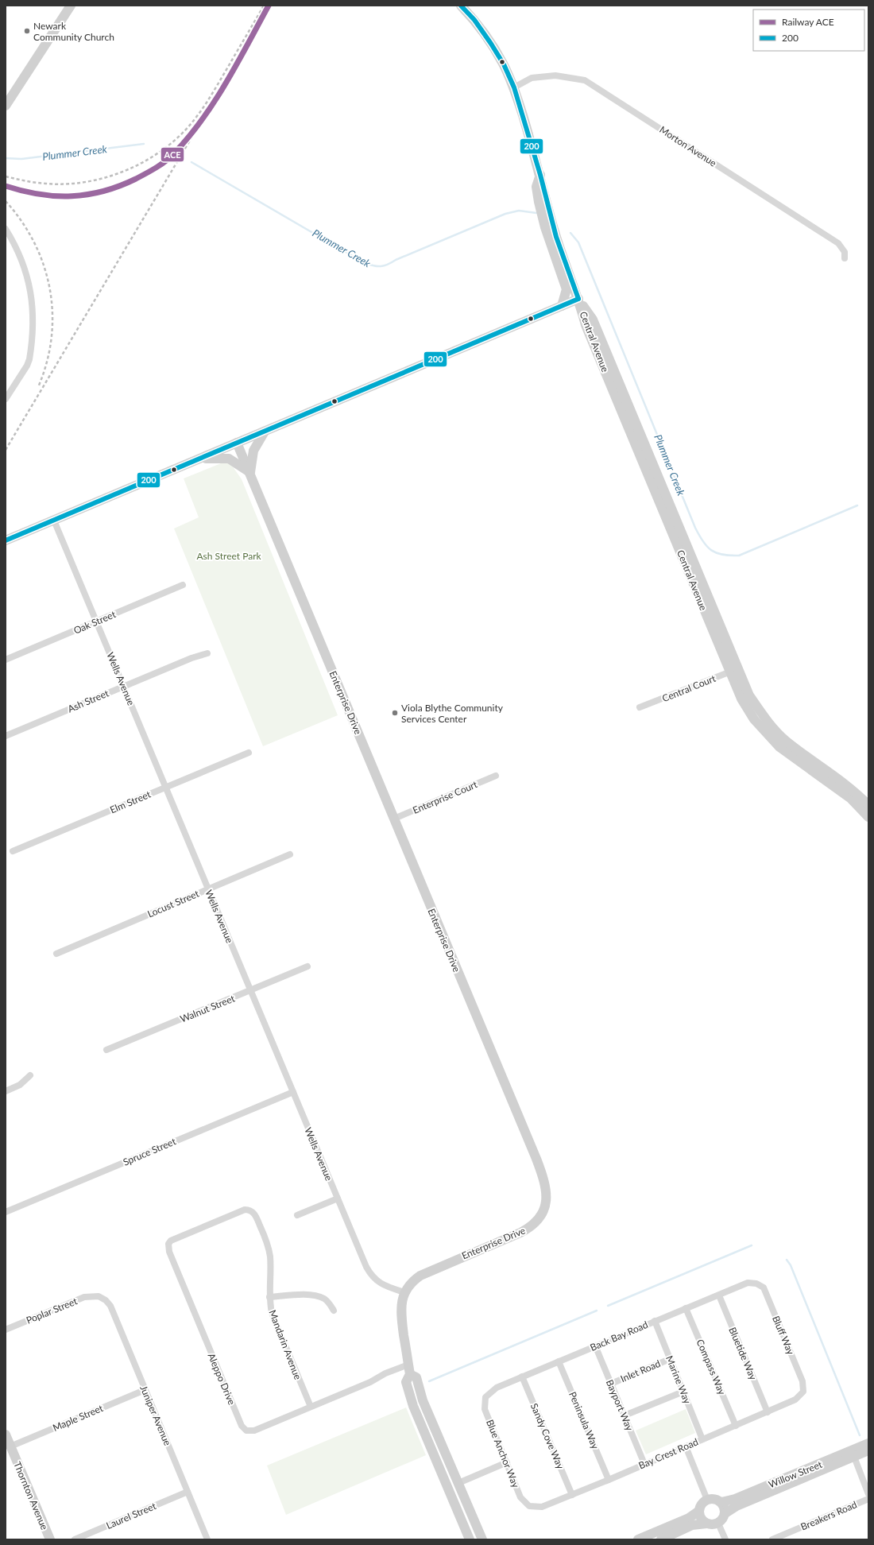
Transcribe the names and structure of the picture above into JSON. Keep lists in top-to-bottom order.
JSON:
{
  "streets": {
    "street": [
      "Morton Avenue",
      "Central Avenue",
      "Oak Street",
      "Wells Avenue",
      "Central Court",
      "Ash Street",
      "Enterprise Drive",
      "Enterprise Court",
      "Elm Street",
      "Locust Street",
      "Walnut Street",
      "Spruce Street",
      "Poplar Street",
      "Bluff Way",
      "Back Bay Road",
      "Mandarin Avenue",
      "Bluetide Way",
      "Compass Way",
      "Inlet Road",
      "Aleppo Drive",
      "Marine Way",
      "Bayport Way",
      "Juniper Avenue",
      "Maple Street",
      "Peninsula Way",
      "Sandy Cove Way",
      "Blue Anchor Way",
      "Bay Crest Road",
      "Willow Street",
      "Thornton Avenue",
      "Laurel Street",
      "Breakers Road"
    ]
  },
  "crossings": [
    ["Morton Avenue", "Central Avenue"],
    ["Central Avenue", "Central Court"],
    ["Oak Street", "Wells Avenue"],
    ["Wells Avenue", "Ash Street"],
    ["Wells Avenue", "Enterprise Drive"],
    ["Wells Avenue", "Elm Street"],
    ["Wells Avenue", "Locust Street"],
    ["Wells Avenue", "Walnut Street"],
    ["Wells Avenue", "Spruce Street"],
    ["Enterprise Drive", "Enterprise Court"],
    ["Enterprise Drive", "Aleppo Drive"],
    ["Poplar Street", "Juniper Avenue"],
    ["Bluff Way", "Back Bay Road"],
    ["Bluff Way", "Bay Crest Road"],
    ["Back Bay Road", "Bluetide Way"],
    ["Back Bay Road", "Compass Way"],
    ["Back Bay Road", "Marine Way"],
    ["Back Bay Road", "Bayport Way"],
    ["Back Bay Road", "Peninsula Way"],
    ["Back Bay Road", "Sandy Cove Way"],
    ["Back Bay Road", "Blue Anchor Way"],
    ["Mandarin Avenue", "Aleppo Drive"],
    ["Bluetide Way", "Bay Crest Road"],
    ["Compass Way", "Bay Crest Road"],
    ["Inlet Road", "Marine Way"],
    ["Inlet Road", "Bayport Way"],
    ["Marine Way", "Bay Crest Road"],
    ["Bayport Way", "Bay Crest Road"],
    ["Juniper Avenue", "Maple Street"],
    ["Juniper Avenue", "Laurel Street"],
    ["Maple Street", "Thornton Avenue"],
    ["Peninsula Way", "Bay Crest Road"],
    ["Sandy Cove Way", "Bay Crest Road"],
    ["Blue Anchor Way", "Bay Crest Road"]
  ],
  "water": ["Plummer Creek"],
  "parks": ["Ash Street Park"],
  "places": ["Newark Community Church", "Viola Blythe Community Services Center"],
  "lines": ["rail line ACE", "transit line 200"],
  "legend": ["Railway ACE", "200"]
}
